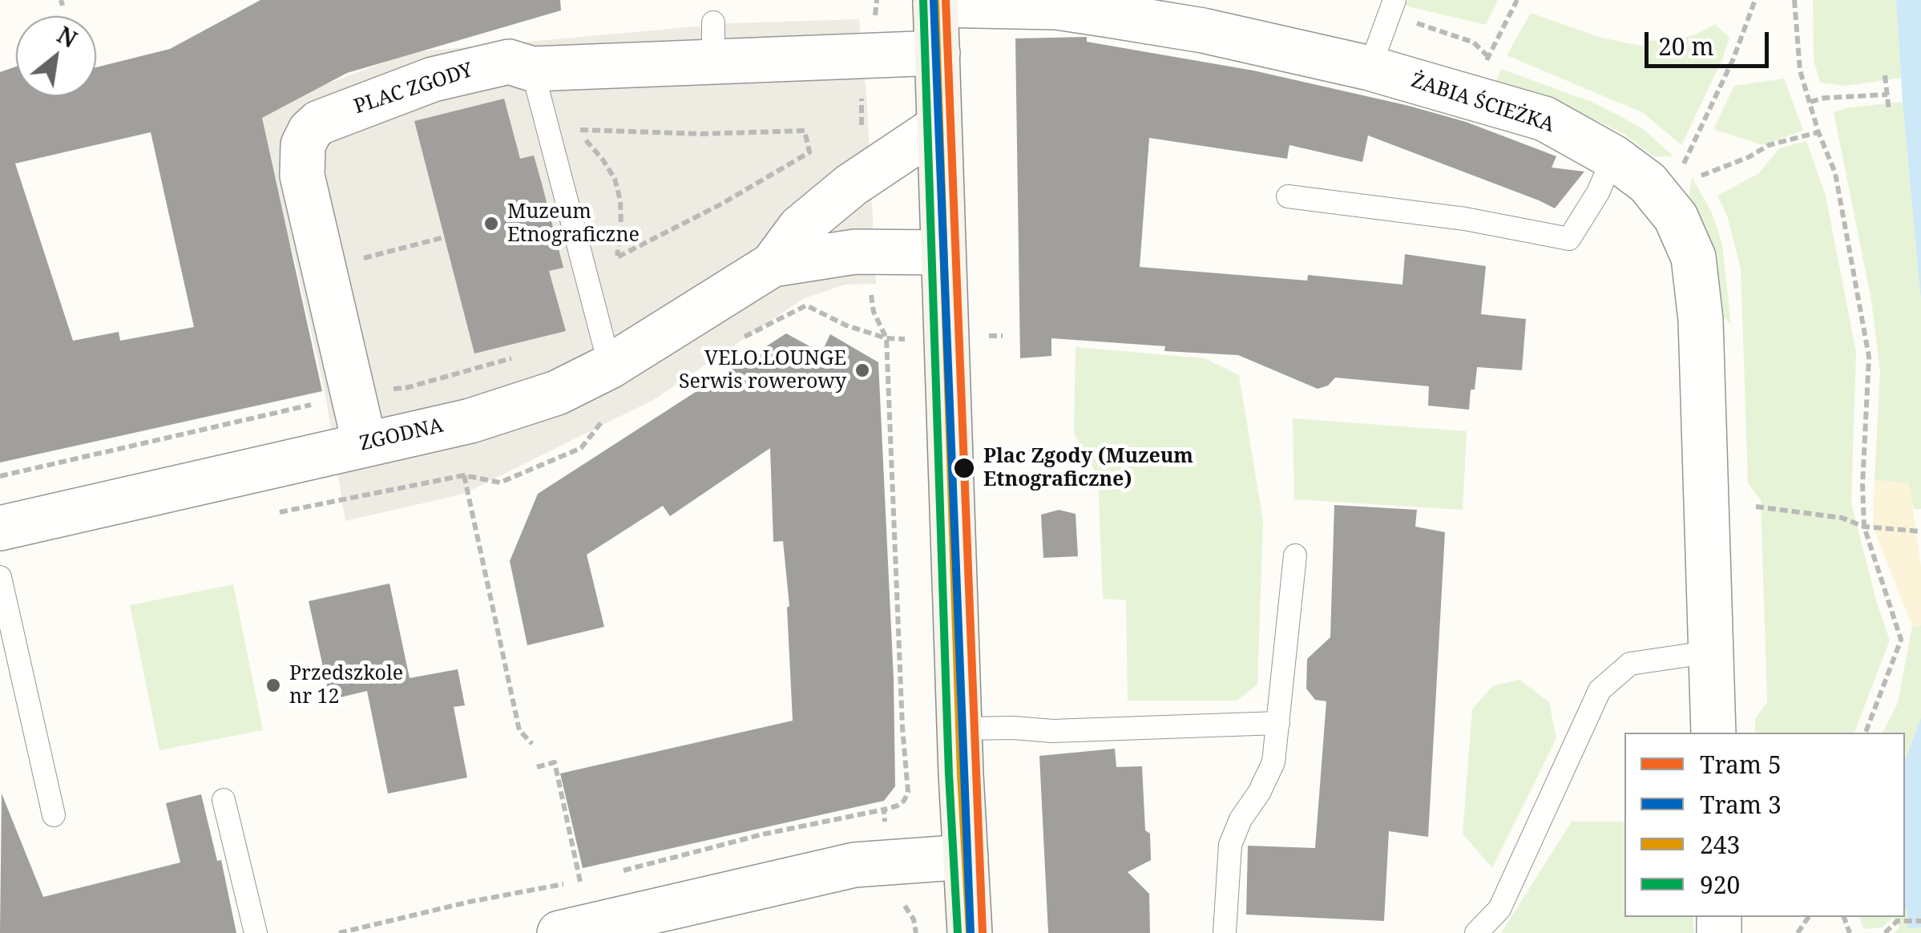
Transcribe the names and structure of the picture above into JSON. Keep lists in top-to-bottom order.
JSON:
{
  "streets": {
    "street": ["PLAC ZGODY", "ŻABIA ŚCIEŻKA", "ZGODNA"]
  },
  "crossings": [
    ["PLAC ZGODY", "ZGODNA"]
  ],
  "places": [
    "Muzeum Etnograficzne",
    "VELO.LOUNGE Serwis rowerowy",
    "Plac Zgody (Muzeum Etnograficzne)",
    "Przedszkole nr 12"
  ],
  "lines": [
    "tram line 5",
    "transit line 243",
    "transit line 920",
    "tram line 3"
  ],
  "legend": [
    "Tram 5",
    "Tram 3",
    "243",
    "920"
  ],
  "scale_bar": "20 m",
  "north": "top right"
}
